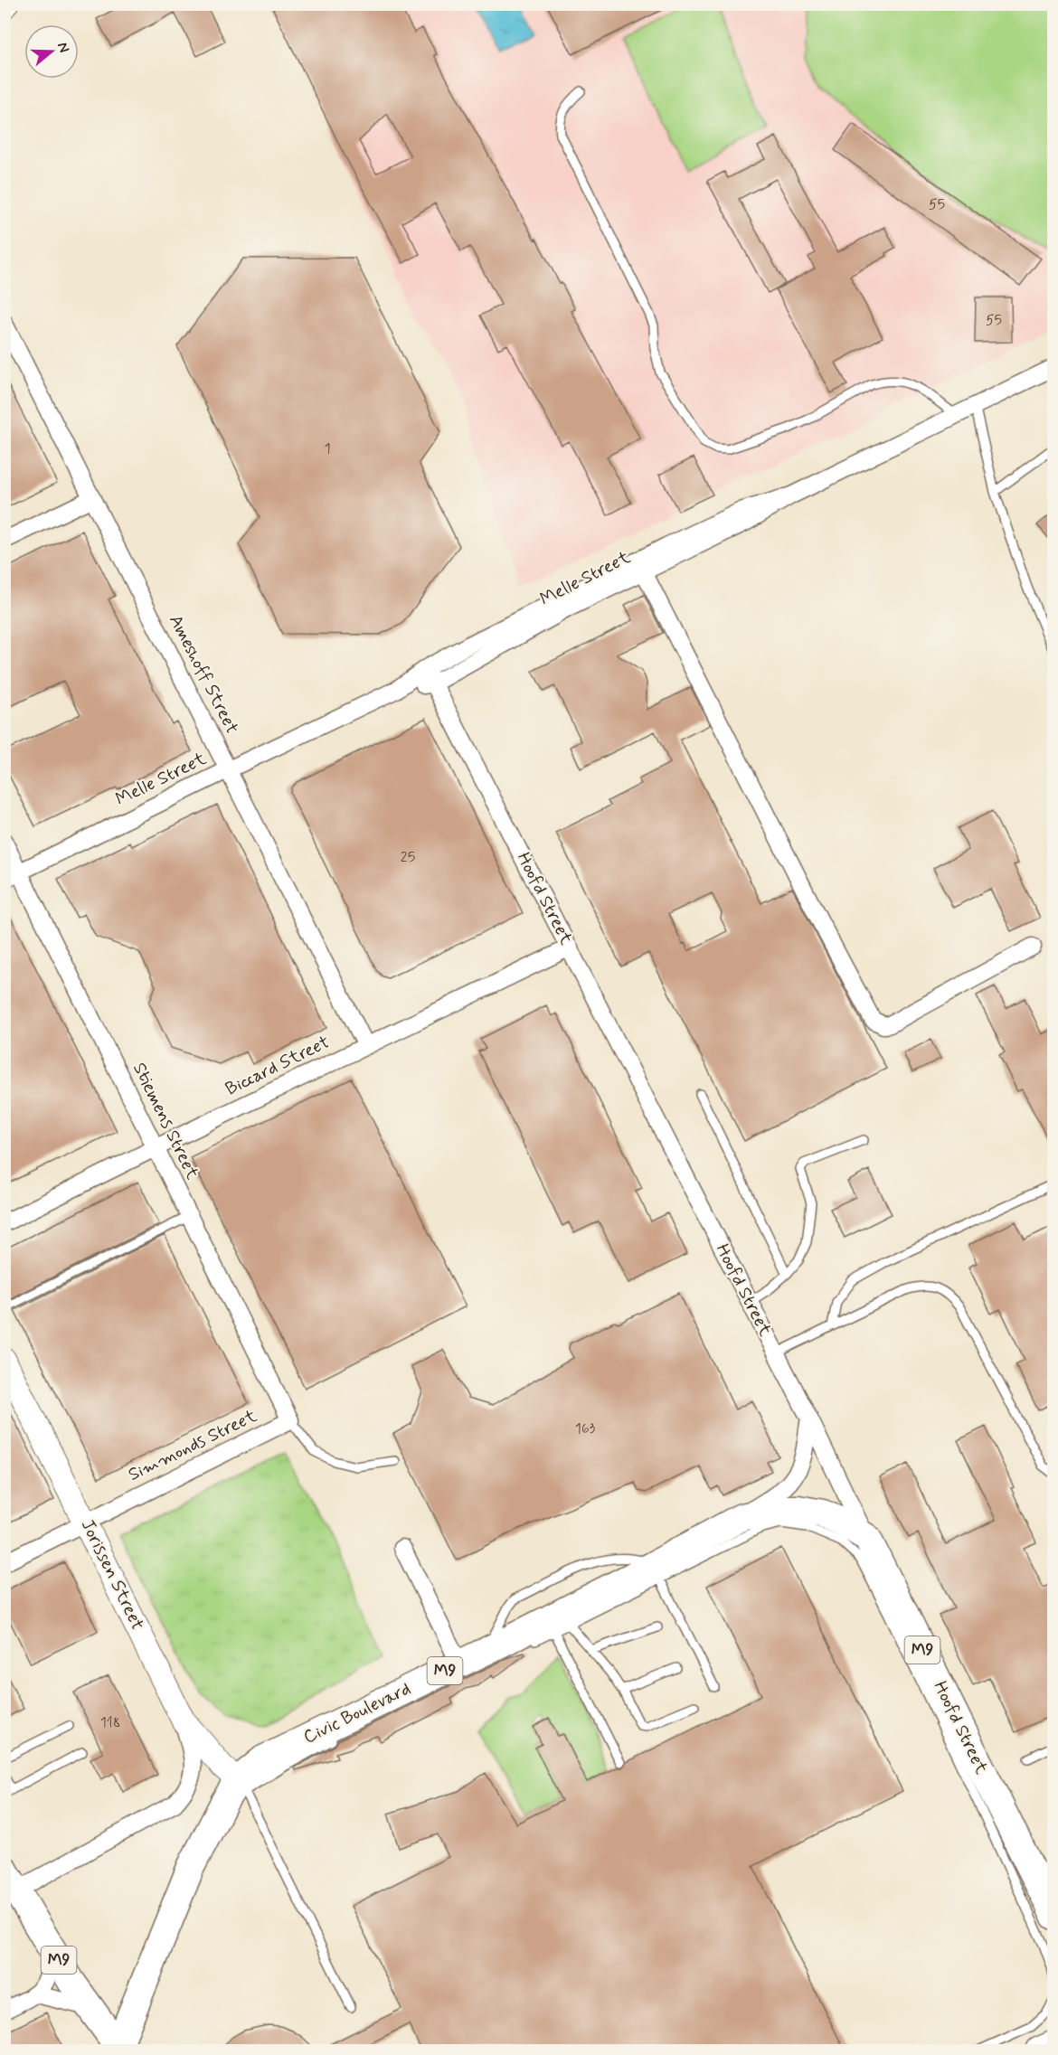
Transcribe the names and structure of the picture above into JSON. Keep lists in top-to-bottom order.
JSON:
{
  "streets": {
    "main road": [
      "Hoofd Street",
      "Jorissen Street",
      "M9",
      "Civic Boulevard"
    ],
    "street": [
      "Melle Street",
      "Ameshoff Street",
      "Biccard Street",
      "Stiemens Street",
      "Simmonds Street"
    ]
  },
  "crossings": [
    ["Melle Street", "Ameshoff Street"],
    ["Melle Street", "Hoofd Street"],
    ["Melle Street", "Stiemens Street"],
    ["Ameshoff Street", "Biccard Street"],
    ["Hoofd Street", "Biccard Street"],
    ["Hoofd Street", "Civic Boulevard"],
    ["Biccard Street", "Stiemens Street"],
    ["Stiemens Street", "Simmonds Street"],
    ["Simmonds Street", "Jorissen Street"],
    ["Jorissen Street", "Civic Boulevard"],
    ["M9", "Civic Boulevard"]
  ],
  "house_numbers": [
    "55",
    "55",
    "1",
    "25",
    "163",
    "118"
  ],
  "north": "right"
}
